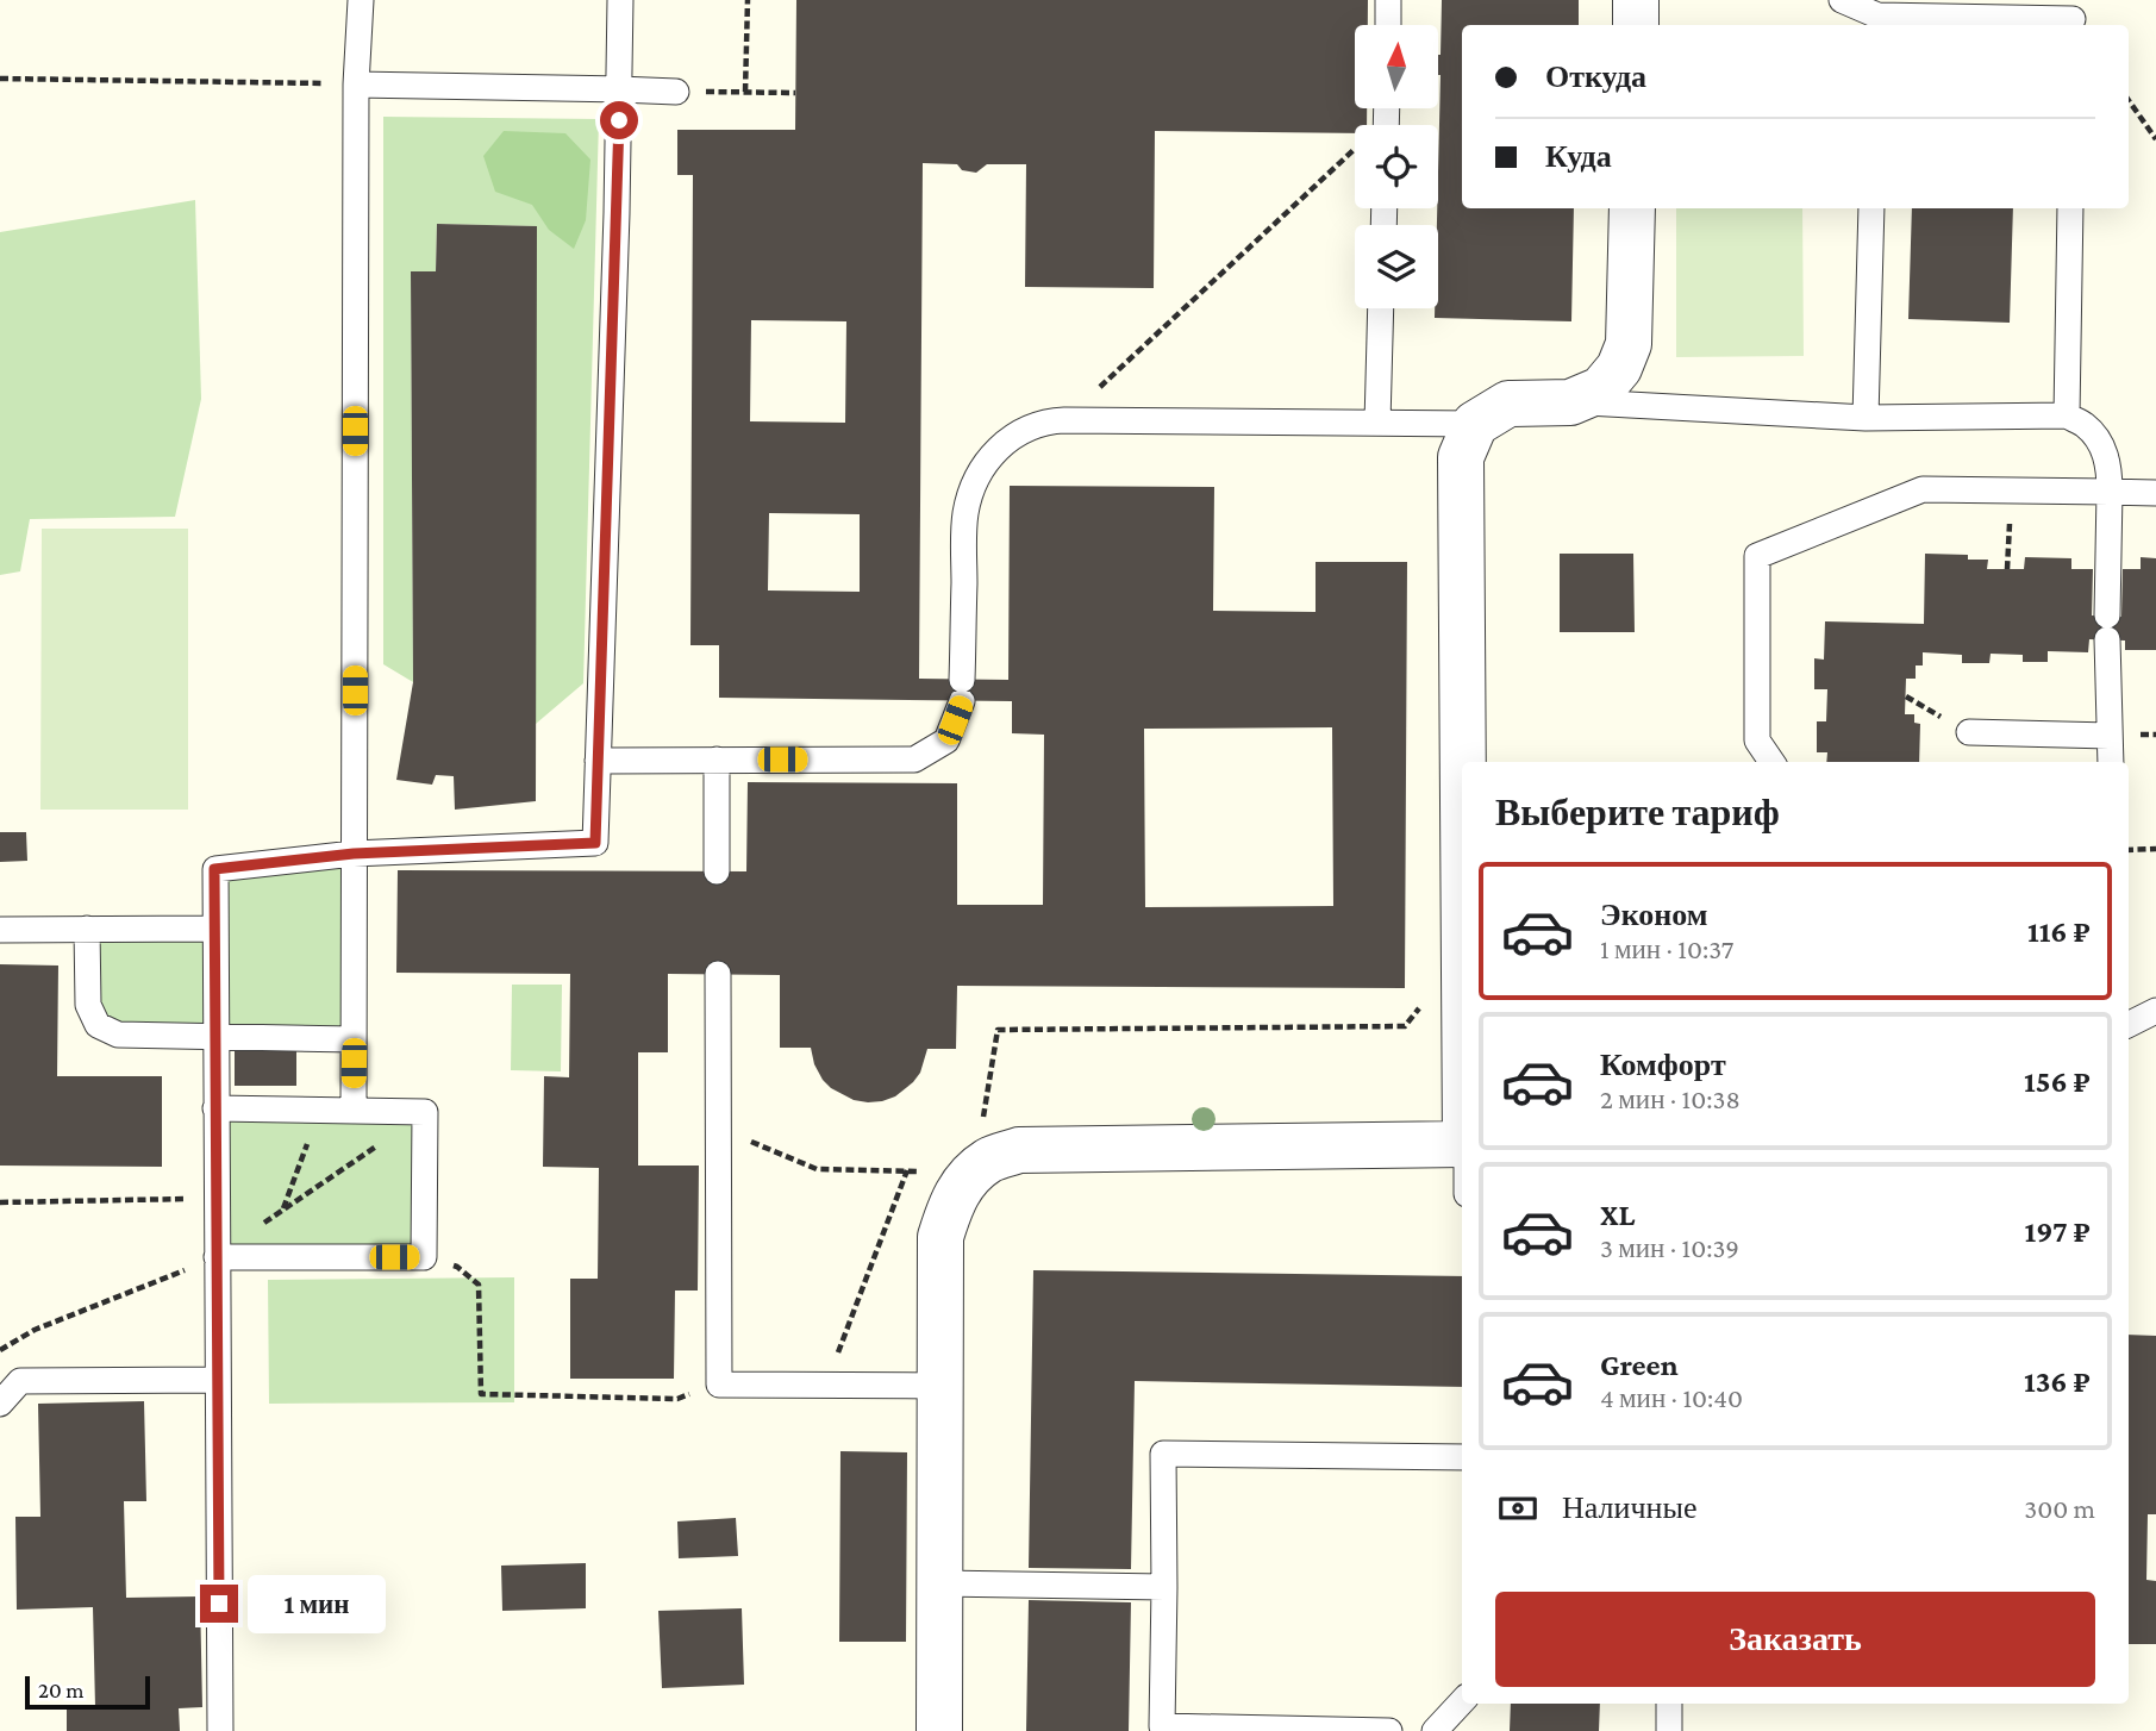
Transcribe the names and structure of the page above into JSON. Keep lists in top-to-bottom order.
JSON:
{
  "scale_bar": "20 m",
  "north": "top",
  "page": {
    "banner": ["Откуда", "Куда"],
    "heading": "Выберите тариф",
    "list": [
      {
        "name": "Эконом",
        "note": "1 мин · 10:37",
        "value": "116 ₽"
      },
      {
        "name": "Комфорт",
        "note": "2 мин · 10:38",
        "value": "156 ₽"
      },
      {
        "name": "XL",
        "note": "3 мин · 10:39",
        "value": "197 ₽"
      },
      {
        "name": "Green",
        "note": "4 мин · 10:40",
        "value": "136 ₽"
      }
    ],
    "pay": ["Наличные", "300 m"],
    "bubble": "1 мин",
    "buttons": "Заказать",
    "scale": "20 m"
  }
}
